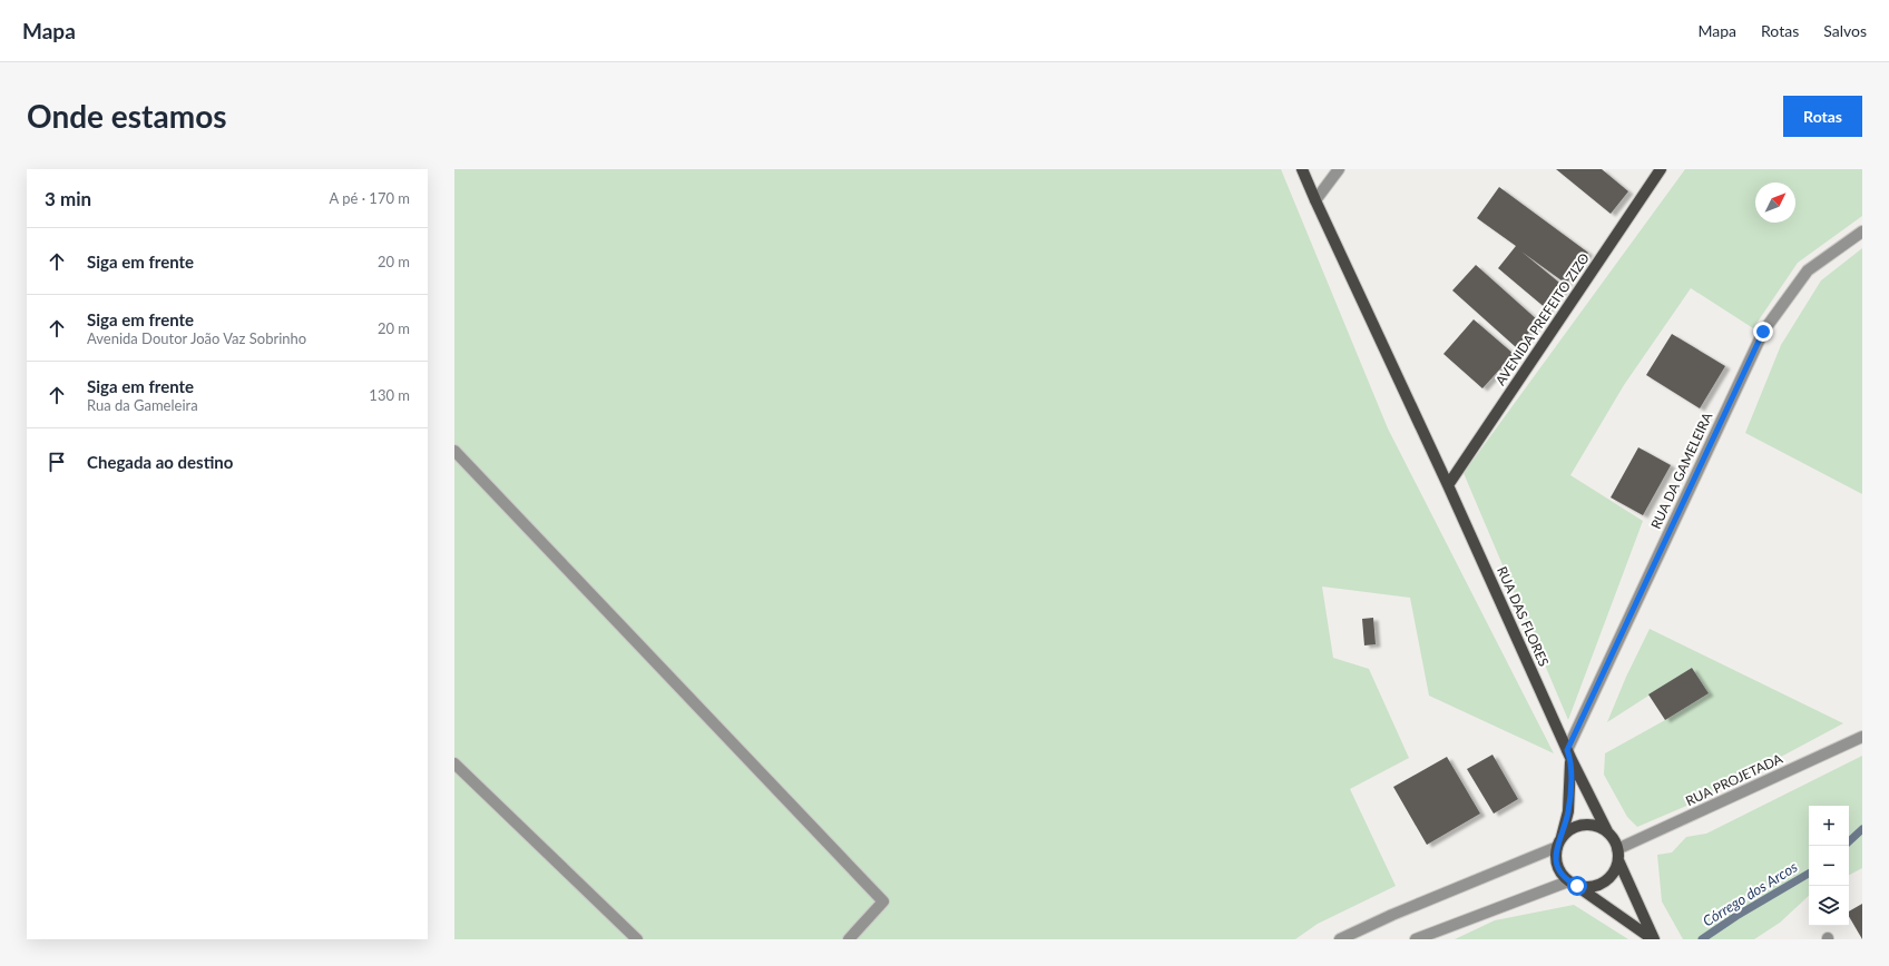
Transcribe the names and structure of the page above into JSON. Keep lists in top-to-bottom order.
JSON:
{
  "streets": {
    "main road": ["AVENIDA PREFEITO ZIZO", "RUA DAS FLORES"],
    "street": ["RUA DA GAMELEIRA", "RUA PROJETADA"]
  },
  "crossings": [
    ["AVENIDA PREFEITO ZIZO", "RUA DAS FLORES"],
    ["RUA DA GAMELEIRA", "RUA DAS FLORES"],
    ["RUA DAS FLORES", "RUA PROJETADA"]
  ],
  "water": ["Córrego dos Arcos"],
  "north": "top right",
  "page": {
    "header": "Mapa",
    "nav": ["Mapa", "Rotas", "Salvos"],
    "buttons": "Rotas",
    "title": "Onde estamos",
    "heading": ["3 min", "A pé · 170 m"],
    "list": [
      ["Siga em frente", "20 m"],
      ["Siga em frente", "Avenida Doutor João Vaz Sobrinho", "20 m"],
      ["Siga em frente", "Rua da Gameleira", "130 m"],
      "Chegada ao destino"
    ],
    "map_buttons": ["+", "−"]
  }
}
